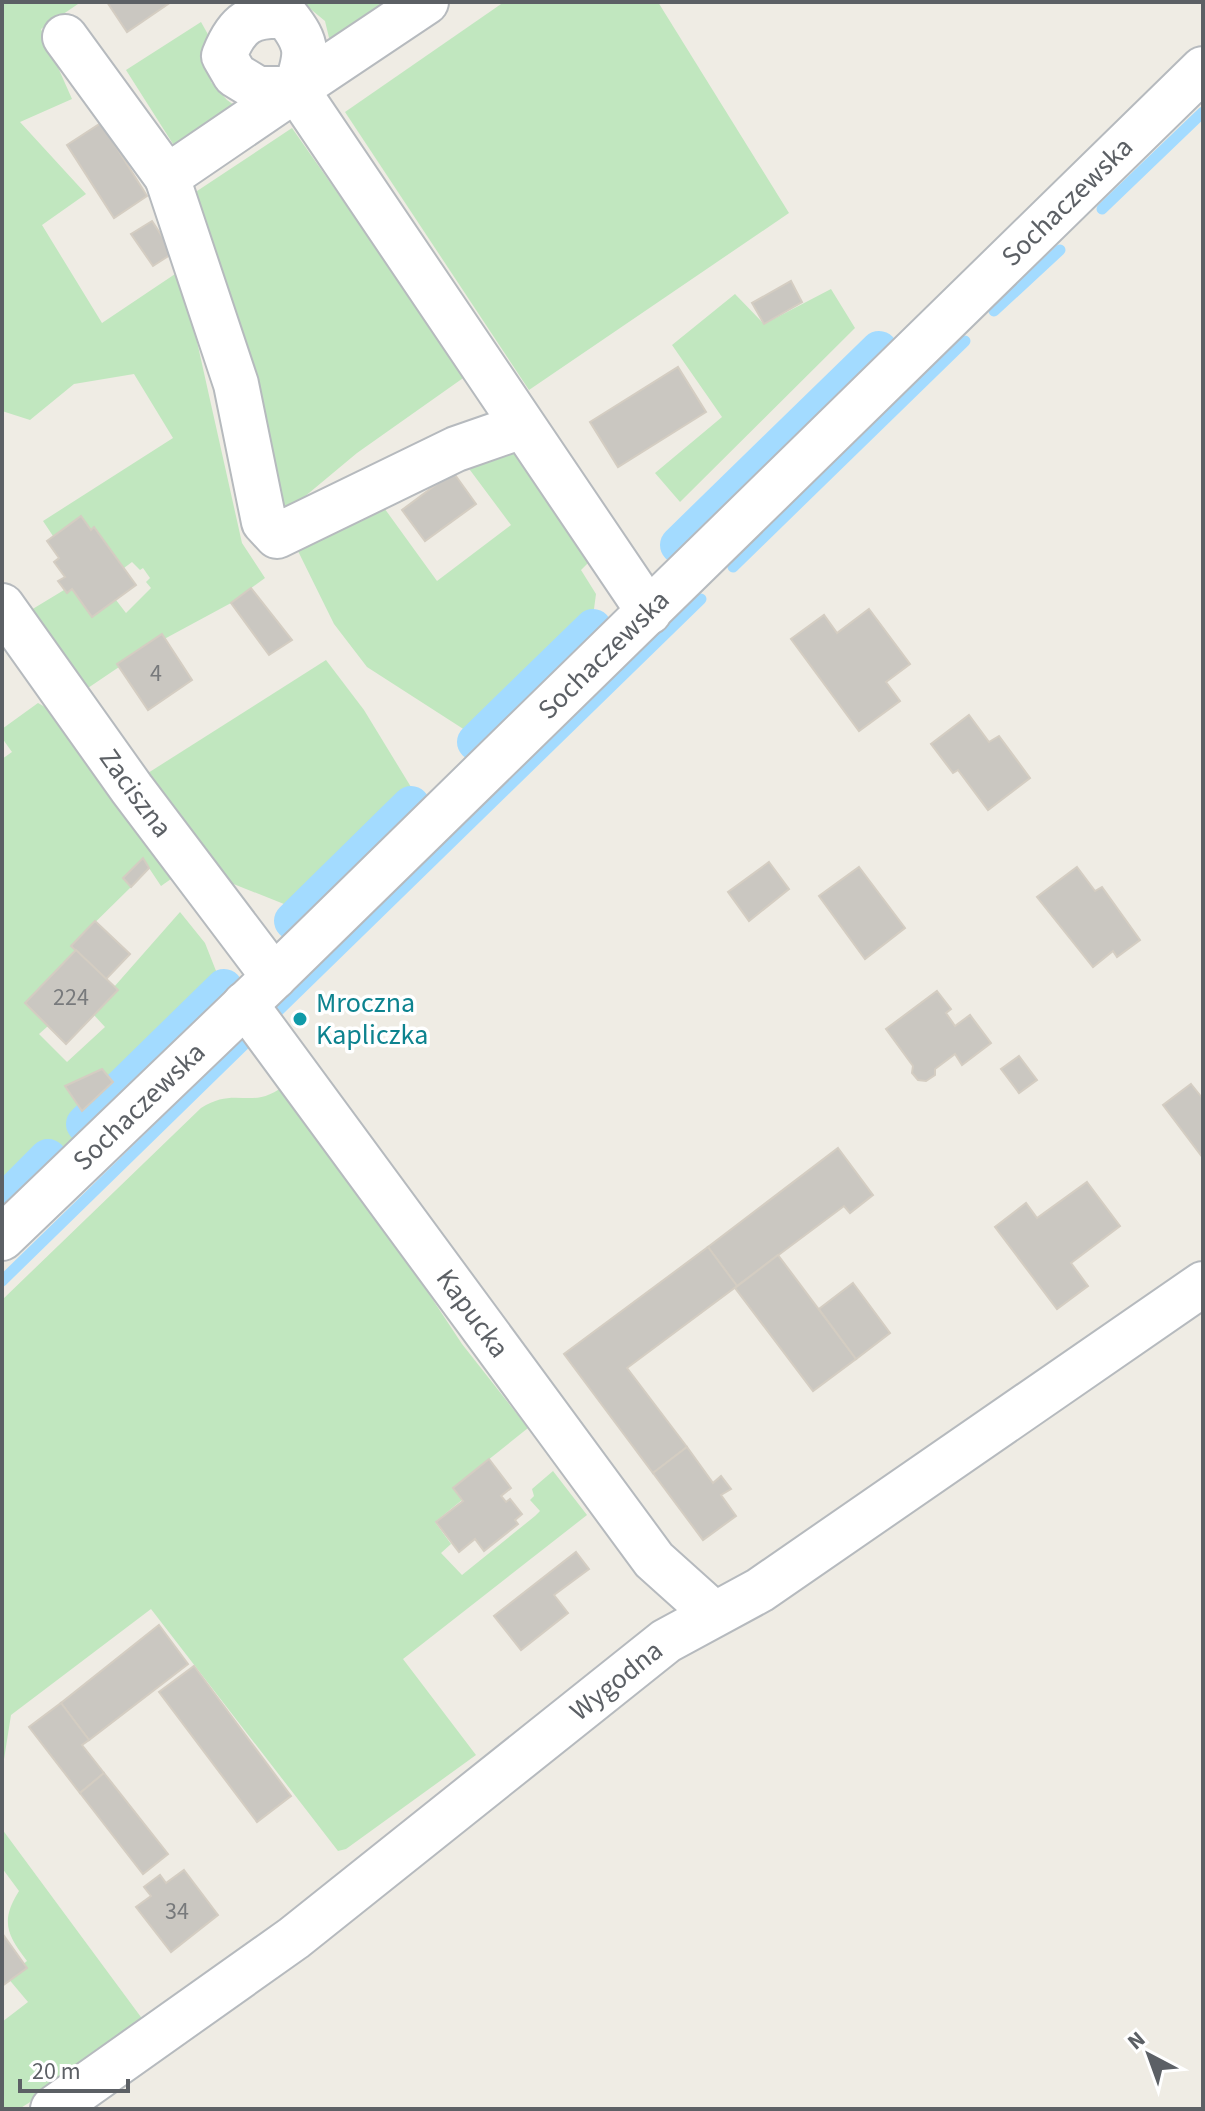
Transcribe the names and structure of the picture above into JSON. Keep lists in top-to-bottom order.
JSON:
{
  "streets": {
    "street": [
      "Sochaczewska",
      "Zaciszna",
      "Kapucka",
      "Wygodna"
    ]
  },
  "crossings": [
    ["Sochaczewska", "Zaciszna"],
    ["Sochaczewska", "Kapucka"],
    ["Zaciszna", "Kapucka"],
    ["Kapucka", "Wygodna"]
  ],
  "places": ["Mroczna Kapliczka"],
  "house_numbers": ["4", "224", "34"],
  "scale_bar": "20 m",
  "north": "top left"
}
